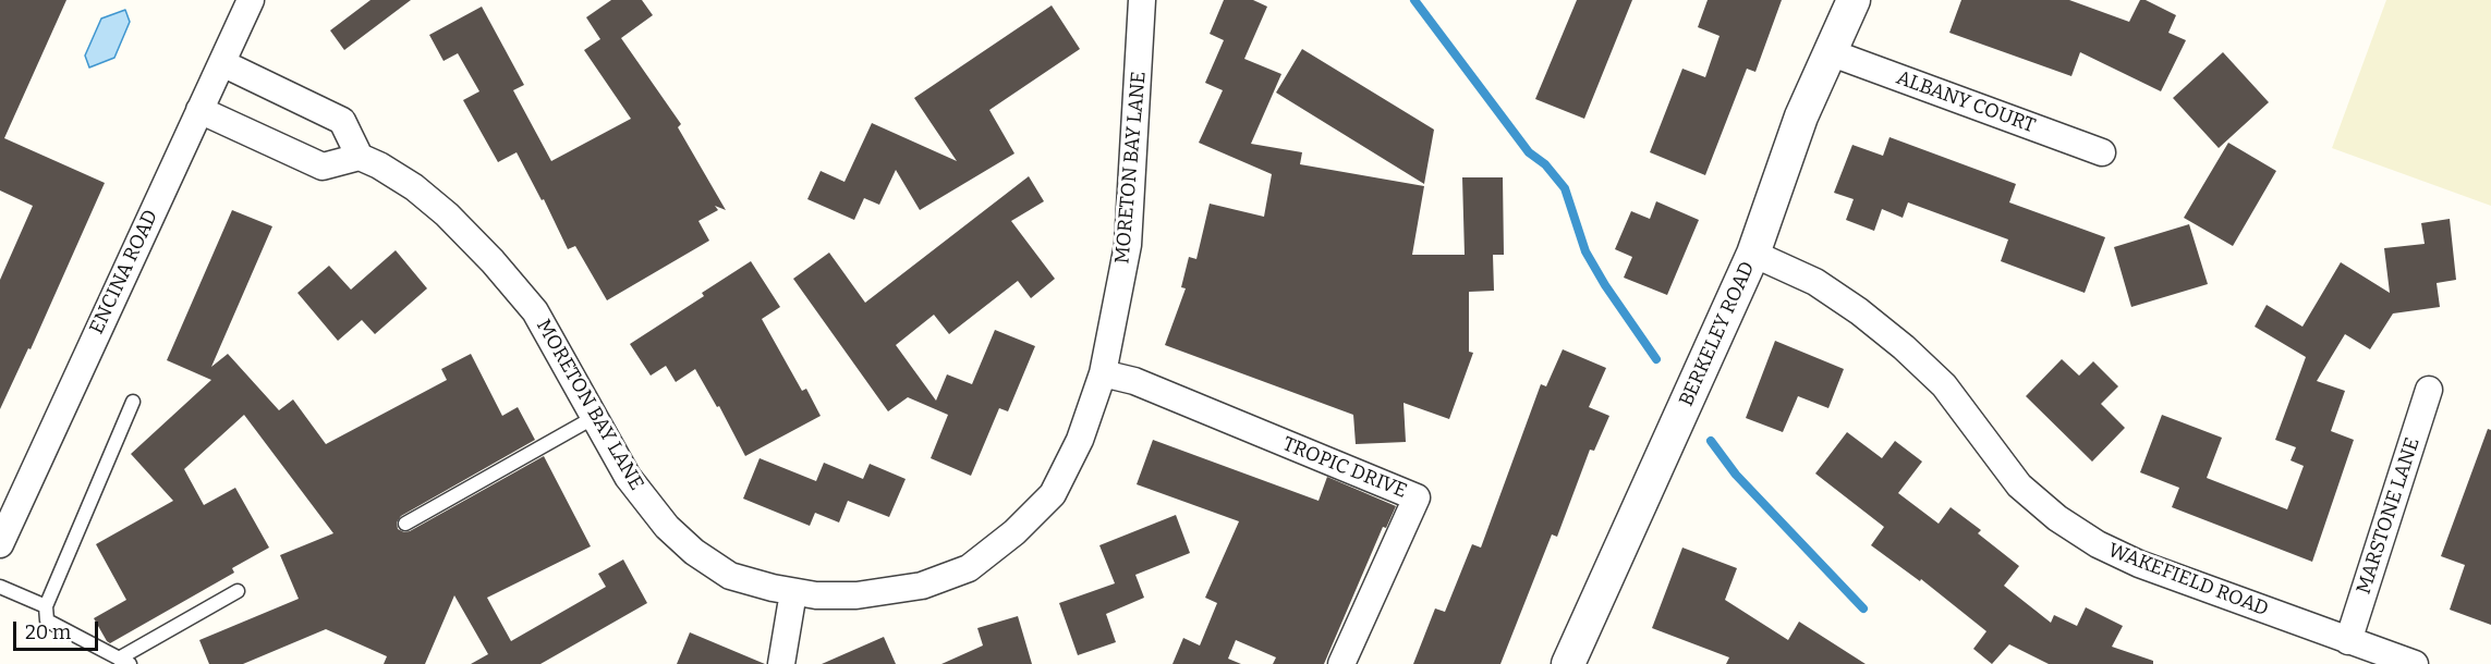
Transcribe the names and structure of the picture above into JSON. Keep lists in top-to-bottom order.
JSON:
{
  "streets": {
    "street": [
      "ALBANY COURT",
      "MORETON BAY LANE",
      "ENCINA ROAD",
      "BERKELEY ROAD",
      "TROPIC DRIVE",
      "MARSTONE LANE",
      "WAKEFIELD ROAD"
    ]
  },
  "crossings": [
    ["ALBANY COURT", "BERKELEY ROAD"],
    ["MORETON BAY LANE", "TROPIC DRIVE"],
    ["BERKELEY ROAD", "WAKEFIELD ROAD"],
    ["MARSTONE LANE", "WAKEFIELD ROAD"]
  ],
  "scale_bar": "20 m"
}
